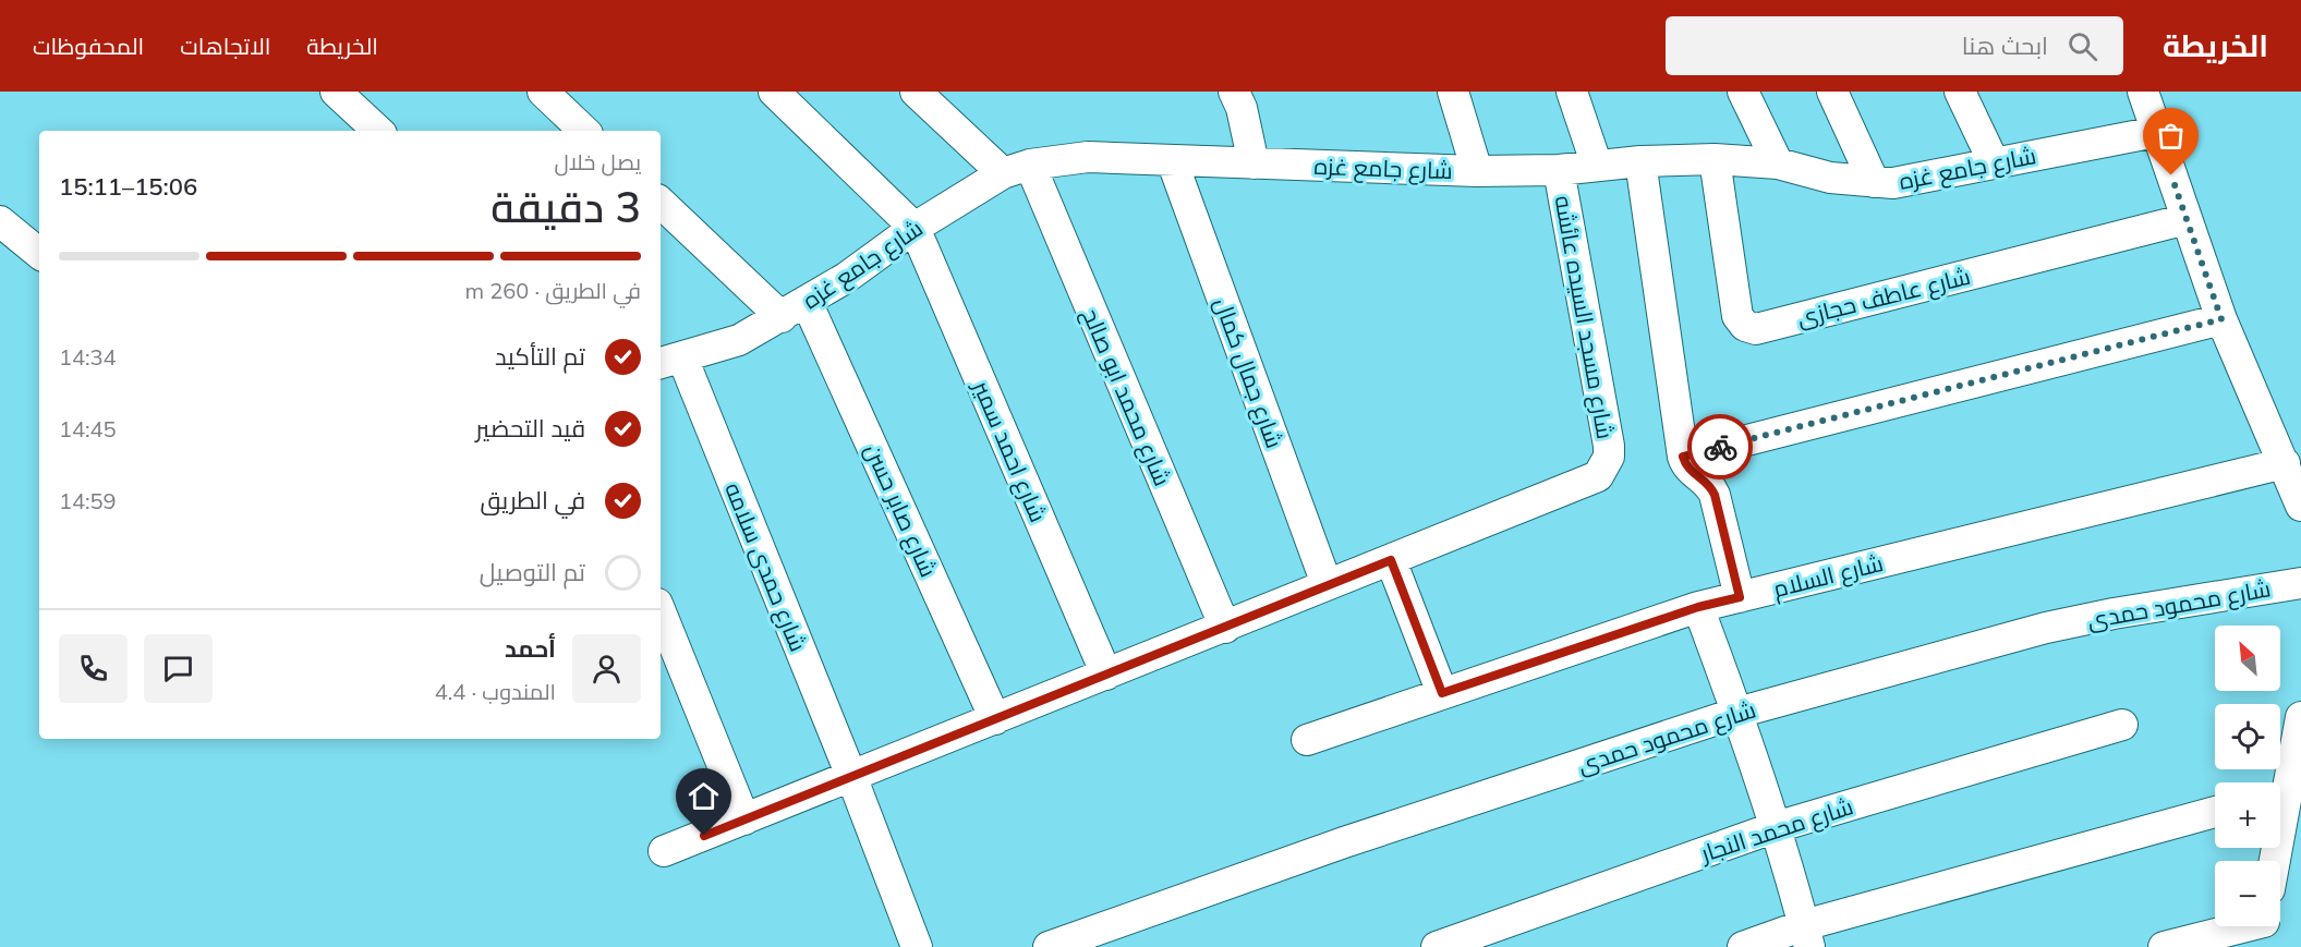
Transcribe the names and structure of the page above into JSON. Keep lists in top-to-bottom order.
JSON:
{
  "streets": {
    "street": [
      "شارع جامع غزه",
      "شارع عاطف حجازى",
      "شارع مسجد السيده عائشه",
      "شارع جمال كمال",
      "شارع محمد ابو صالح",
      "شارع احمد سمير",
      "شارع صابر حسن",
      "شارع حمدى سلامه",
      "شارع السلام",
      "شارع محمود حمدى",
      "شارع محمد النجار"
    ]
  },
  "crossings": [
    ["شارع جامع غزه", "شارع عاطف حجازى"],
    ["شارع جامع غزه", "شارع مسجد السيده عائشه"],
    ["شارع جامع غزه", "شارع جمال كمال"],
    ["شارع جامع غزه", "شارع محمد ابو صالح"],
    ["شارع جامع غزه", "شارع احمد سمير"],
    ["شارع جامع غزه", "شارع صابر حسن"],
    ["شارع جامع غزه", "شارع حمدى سلامه"],
    ["شارع مسجد السيده عائشه", "شارع جمال كمال"],
    ["شارع مسجد السيده عائشه", "شارع محمد ابو صالح"],
    ["شارع مسجد السيده عائشه", "شارع احمد سمير"],
    ["شارع مسجد السيده عائشه", "شارع صابر حسن"],
    ["شارع مسجد السيده عائشه", "شارع حمدى سلامه"]
  ],
  "north": "top left",
  "page": {
    "header": "الخريطة",
    "search": "ابحث هنا",
    "nav": ["الخريطة", "الاتجاهات", "المحفوظات"],
    "heading": ["3 دقيقة", "يصل خلال", "15:06–15:11"],
    "panel": ["أحمد", "المندوب · 4.4"],
    "bar": "في الطريق · 260 m",
    "list": [
      ["تم التأكيد", "14:34"],
      ["قيد التحضير", "14:45"],
      ["في الطريق", "14:59"],
      "تم التوصيل"
    ],
    "map_buttons": ["+", "−"]
  }
}
